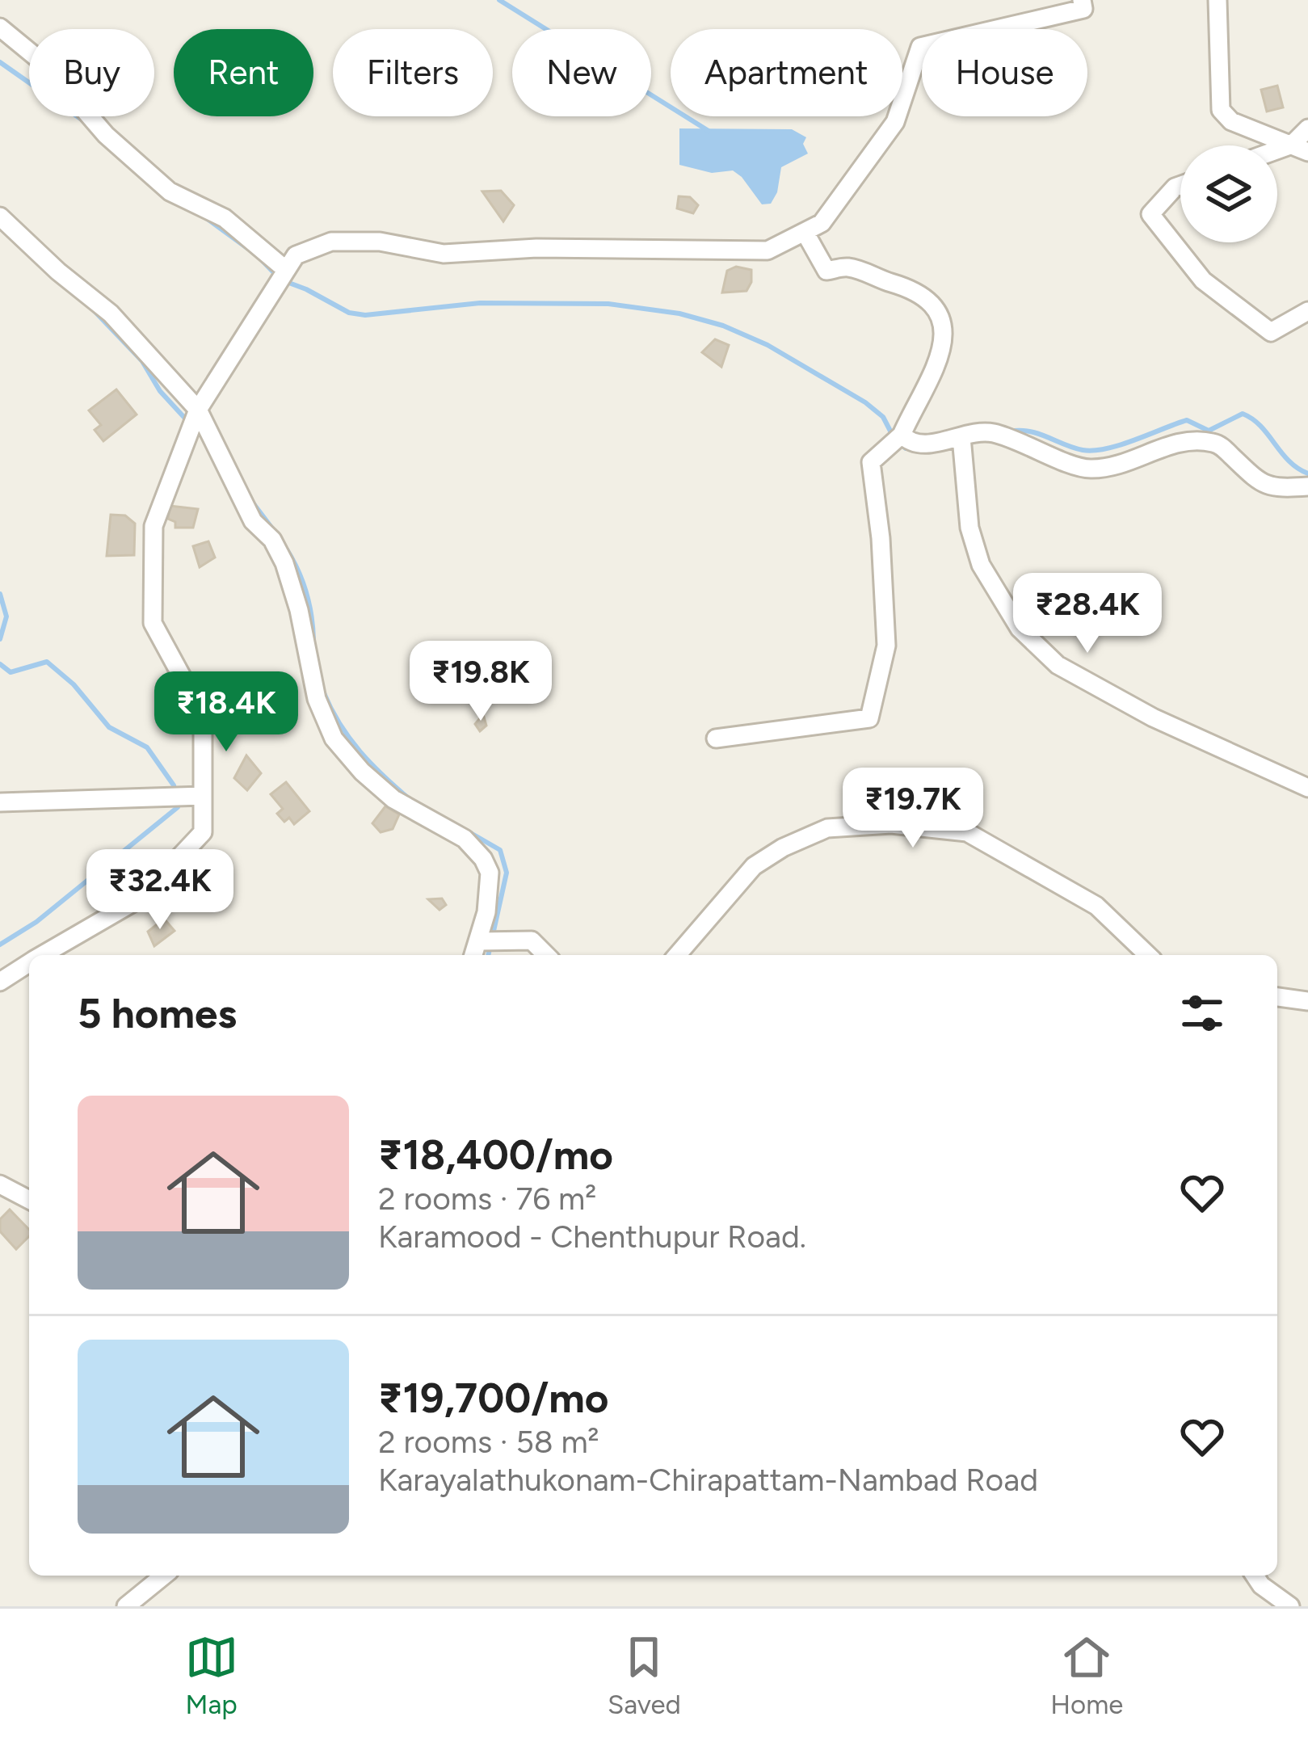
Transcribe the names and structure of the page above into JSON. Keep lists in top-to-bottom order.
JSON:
{
  "page": {
    "chip": [
      "Buy",
      "Rent",
      "Filters",
      "New",
      "Apartment",
      "House"
    ],
    "price": [
      "₹28.4K",
      "₹19.8K",
      "₹18.4K",
      "₹19.7K",
      "₹32.4K"
    ],
    "heading": "5 homes",
    "list": [
      {
        "name": "₹18,400/mo",
        "note": "2 rooms · 76 m² · Karamood - Chenthupur Road."
      },
      {
        "name": "₹19,700/mo",
        "note": "2 rooms · 58 m² · Karayalathukonam-Chirapattam-Nambad Road"
      }
    ],
    "tabs": ["Map", "Saved", "Home"]
  }
}
